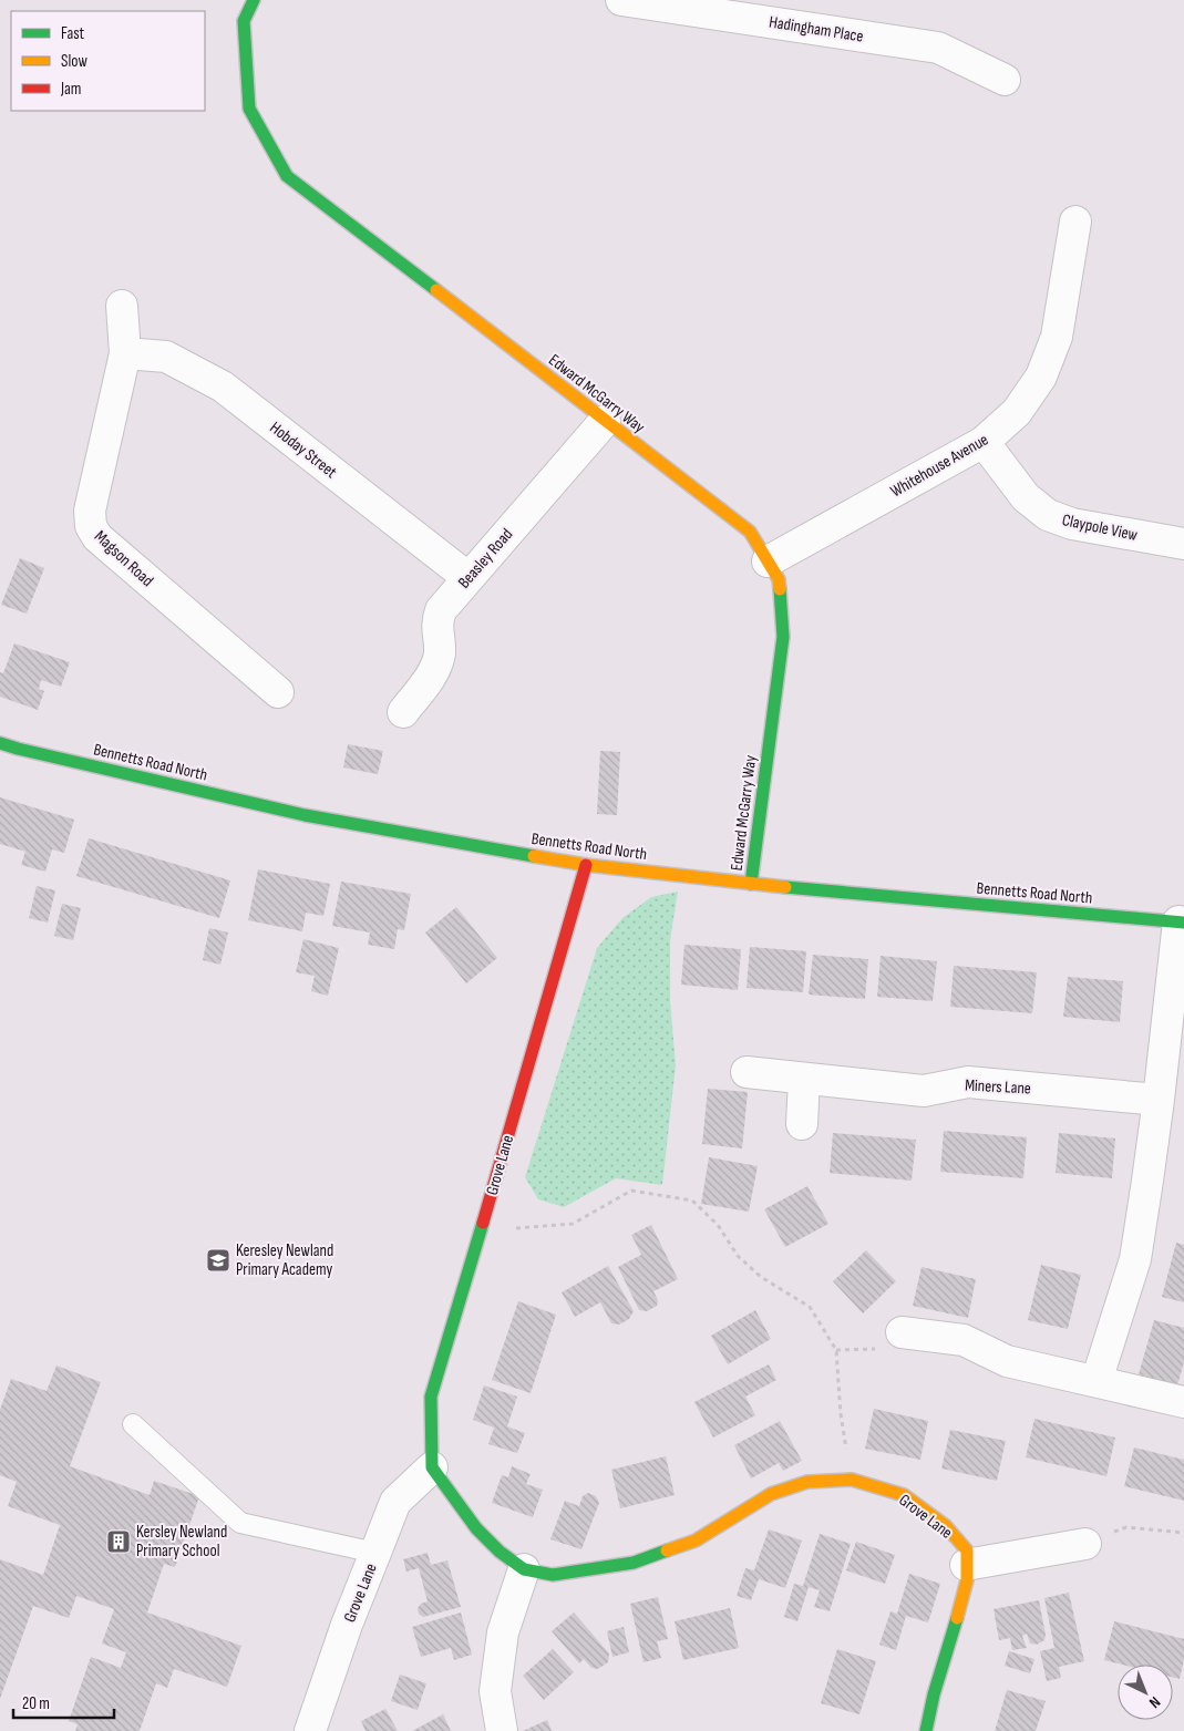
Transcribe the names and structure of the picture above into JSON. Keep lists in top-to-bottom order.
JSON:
{
  "streets": {
    "street": [
      "Hadingham Place",
      "Edward McGarry Way",
      "Hobday Street",
      "Whitehouse Avenue",
      "Claypole View",
      "Magson Road",
      "Beasley Road",
      "Bennetts Road North",
      "Miners Lane",
      "Grove Lane"
    ]
  },
  "crossings": [
    ["Edward McGarry Way", "Whitehouse Avenue"],
    ["Edward McGarry Way", "Beasley Road"],
    ["Edward McGarry Way", "Bennetts Road North"],
    ["Hobday Street", "Magson Road"],
    ["Hobday Street", "Beasley Road"],
    ["Whitehouse Avenue", "Claypole View"],
    ["Bennetts Road North", "Grove Lane"]
  ],
  "places": {
    "school or university": ["Keresley Newland Primary Academy"],
    "building": ["Kersley Newland Primary School"]
  },
  "legend": ["Fast", "Slow", "Jam"],
  "scale_bar": "20 m",
  "north": "bottom right"
}
